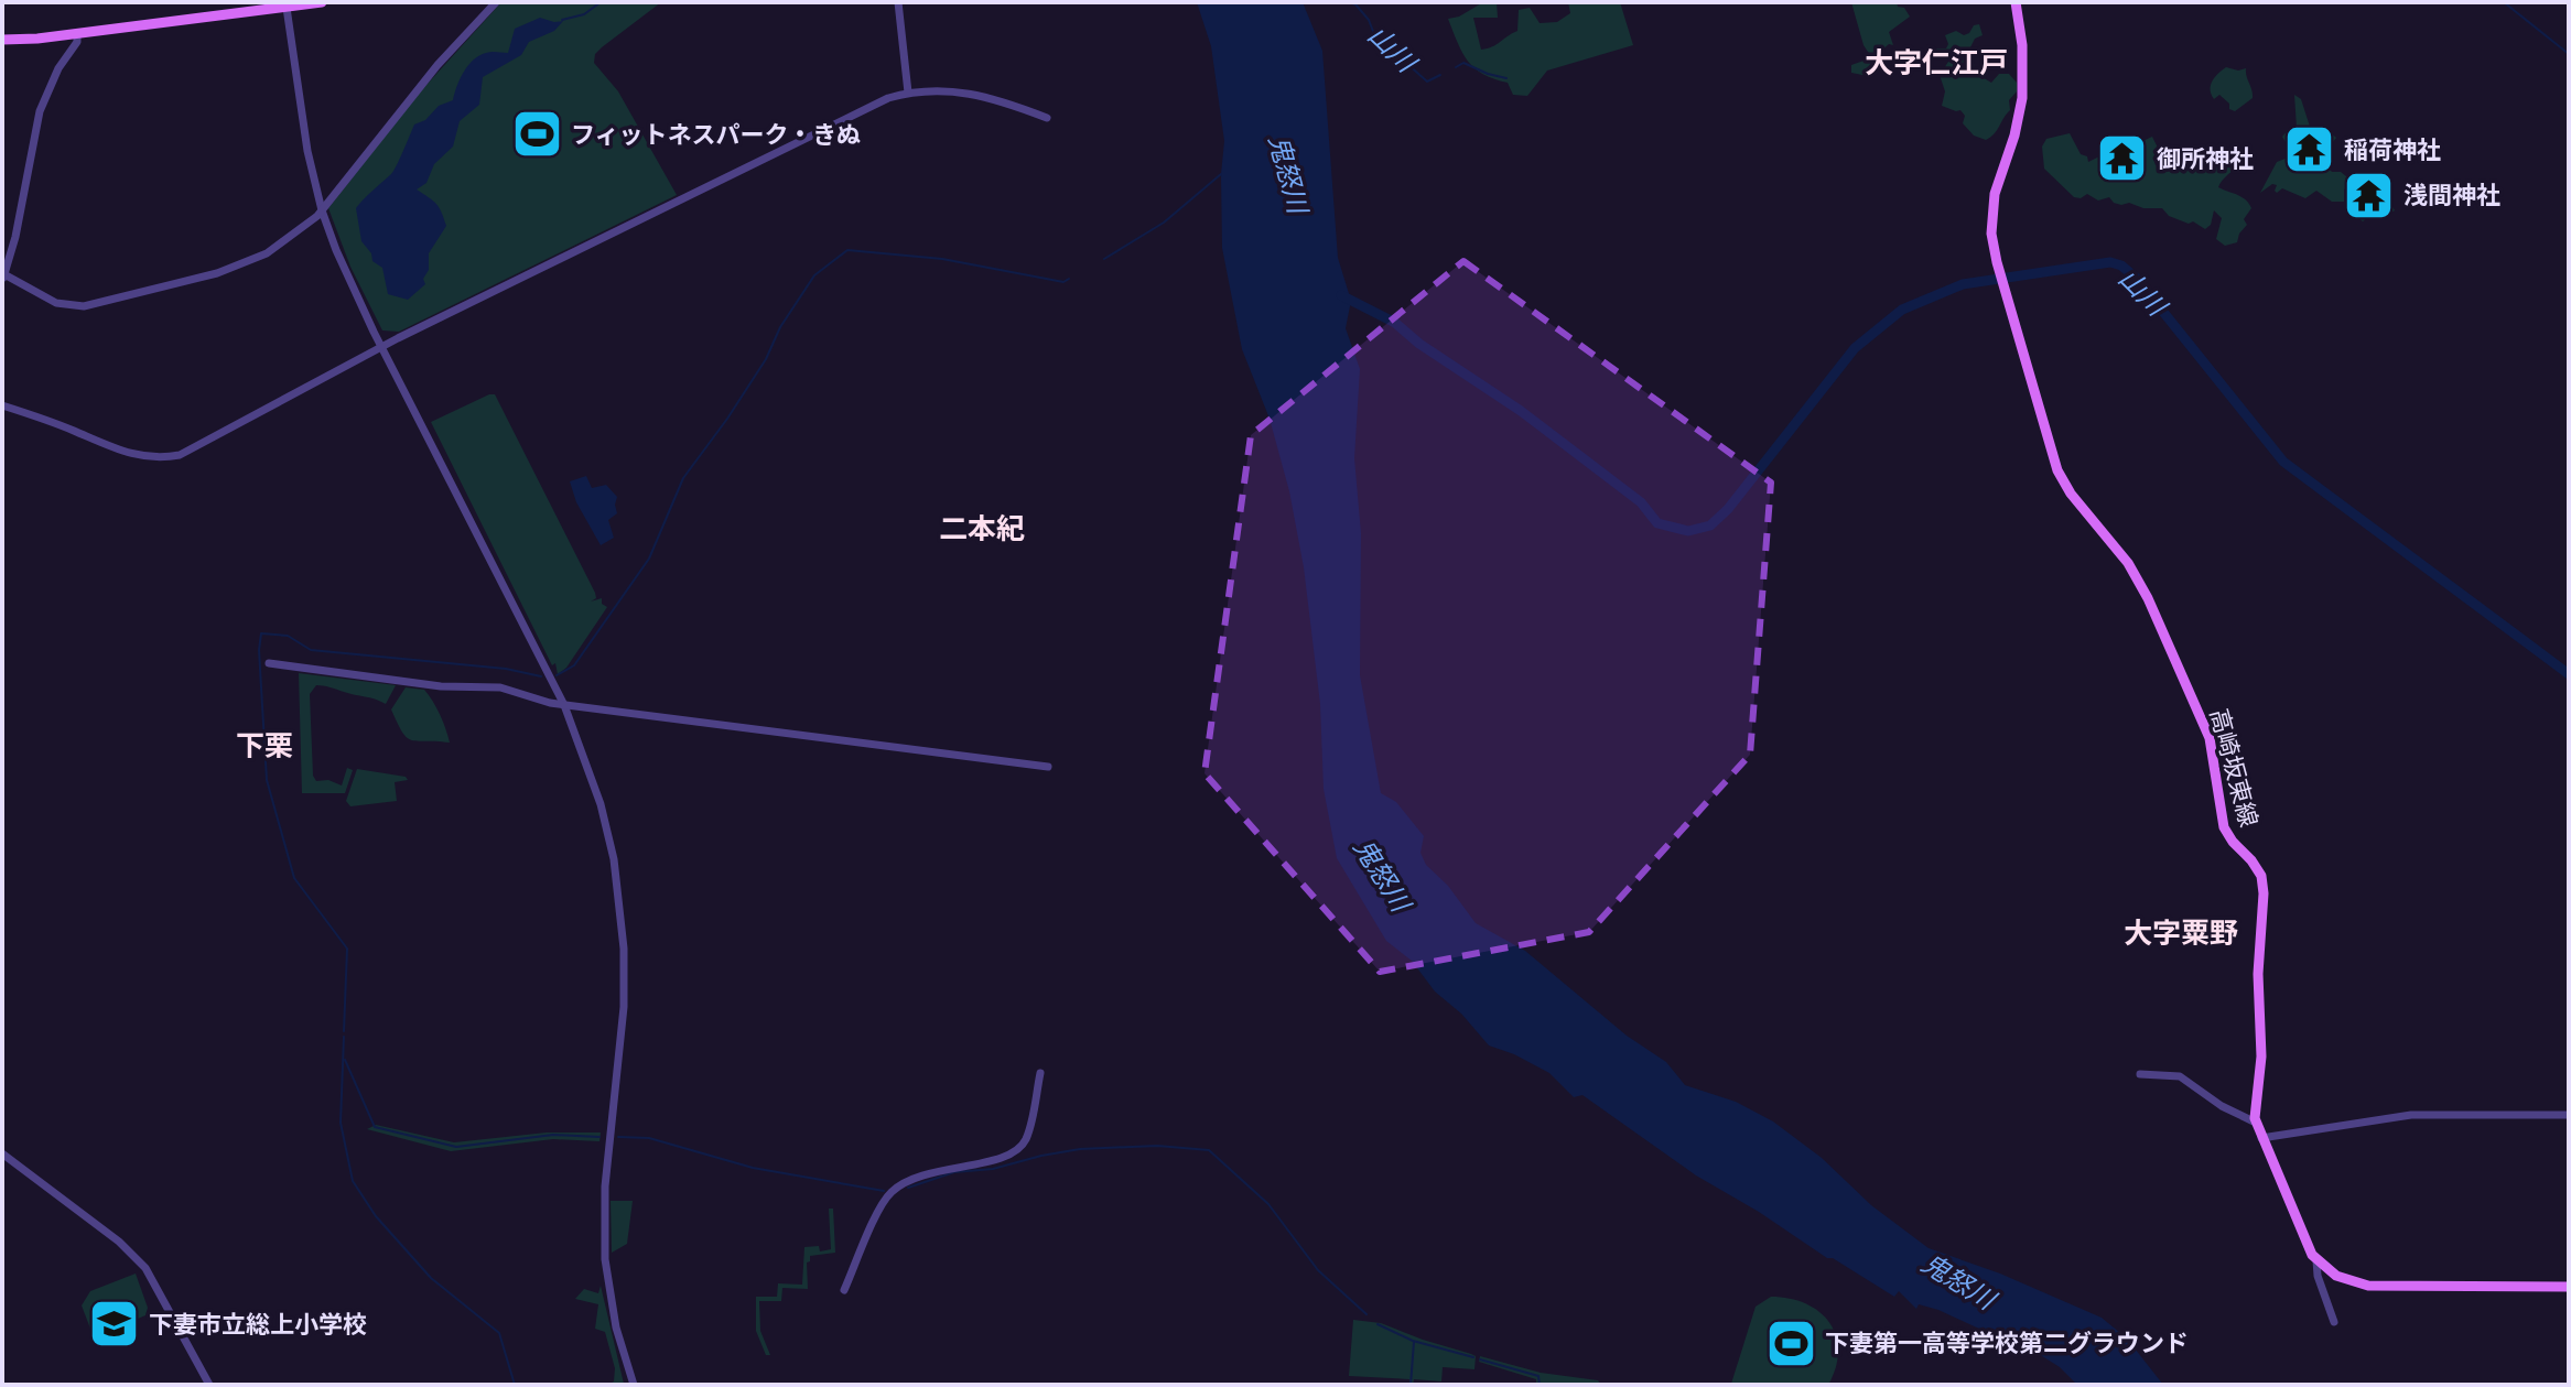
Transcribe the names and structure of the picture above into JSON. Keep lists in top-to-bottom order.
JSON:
{
  "streets": {
    "main road": ["高崎坂東線"]
  },
  "districts": [
    "大字仁江戸",
    "二本紀",
    "下栗",
    "大字粟野"
  ],
  "water": ["山川", "鬼怒川"],
  "places": {
    "sports": ["フィットネスパーク・きぬ", "下妻第一高等学校第二グラウンド"],
    "temple": ["稲荷神社", "御所神社", "浅間神社"],
    "school or university": ["下妻市立総上小学校"]
  }
}
